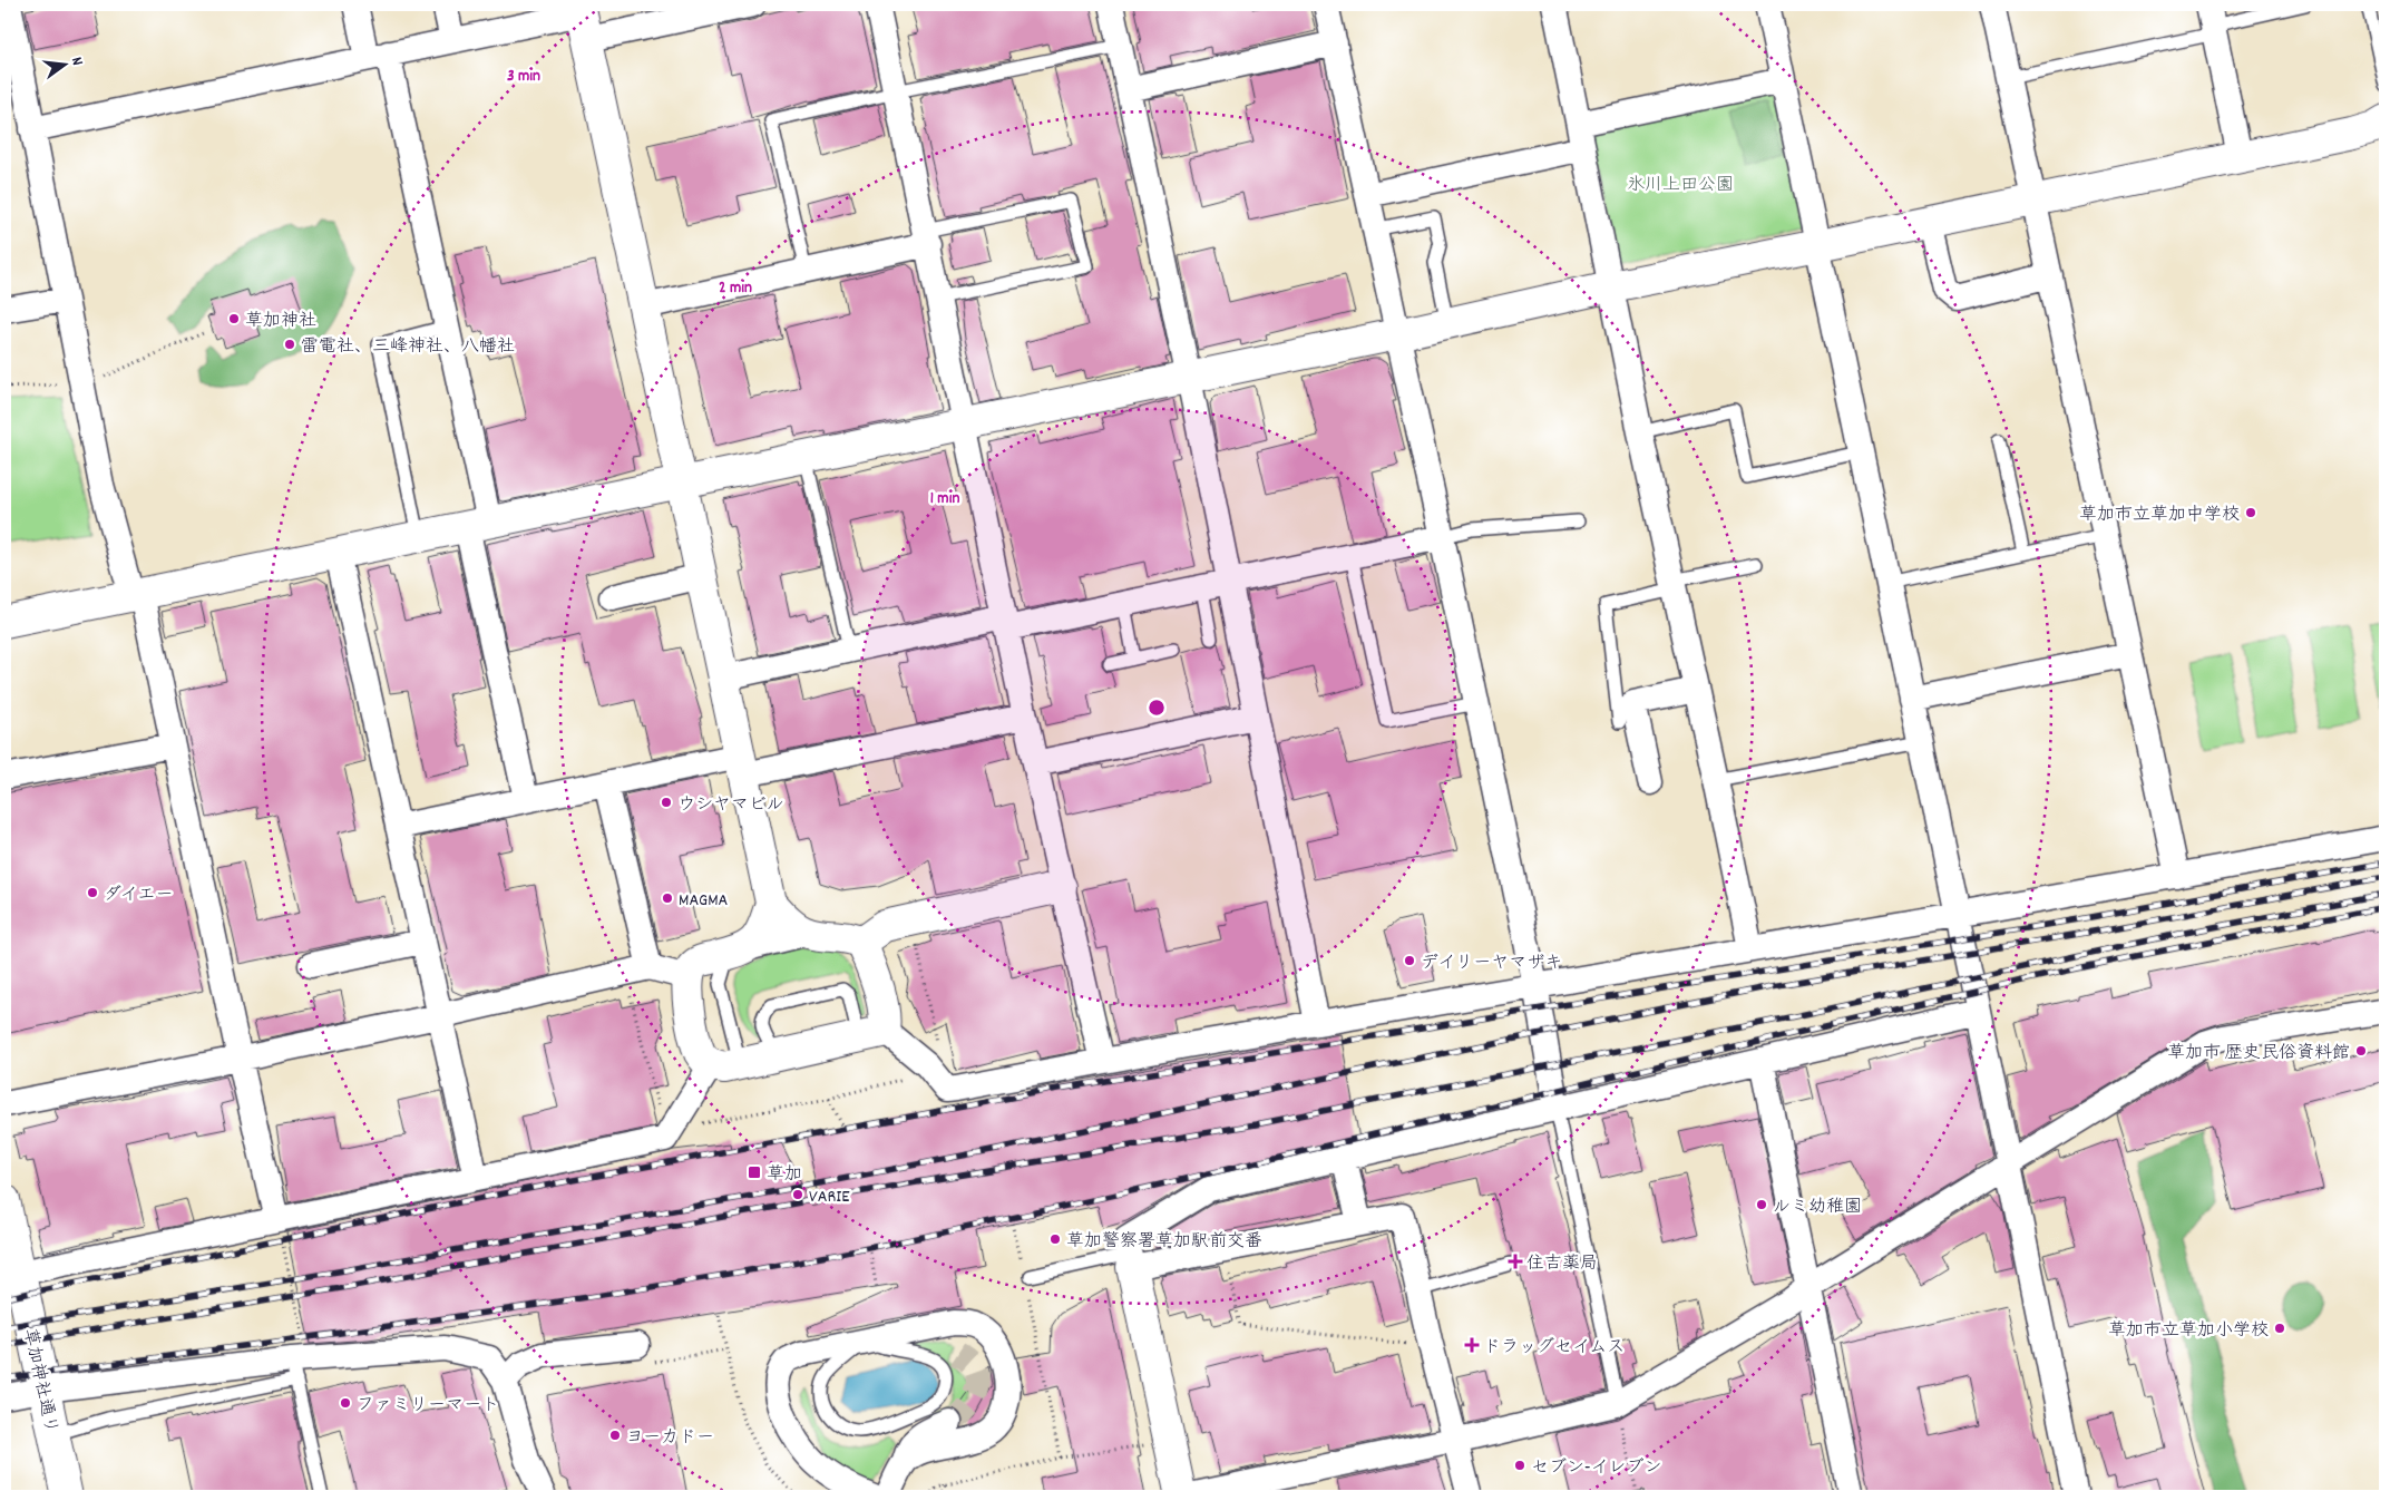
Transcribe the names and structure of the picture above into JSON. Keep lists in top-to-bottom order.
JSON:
{
  "streets": {
    "street": ["草加神社通り"]
  },
  "parks": ["氷川上田公園"],
  "places": {
    "other": [
      "草加神社",
      "雷電社、三峰神社、八幡社",
      "草加市立草加中学校",
      "ウシヤマビル",
      "ダイエー",
      "MAGMA",
      "デイリーヤマザキ",
      "草加市 歴史民俗資料館",
      "VARIE",
      "ルミ幼稚園",
      "草加警察署草加駅前交番",
      "草加市立草加小学校",
      "ファミリーマート",
      "ヨーカドー",
      "セブン-イレブン"
    ],
    "transit": ["草加"],
    "health": ["住吉薬局", "ドラッグセイムス"]
  },
  "north": "right",
  "rings": ["3 min", "2 min", "1 min"]
}
